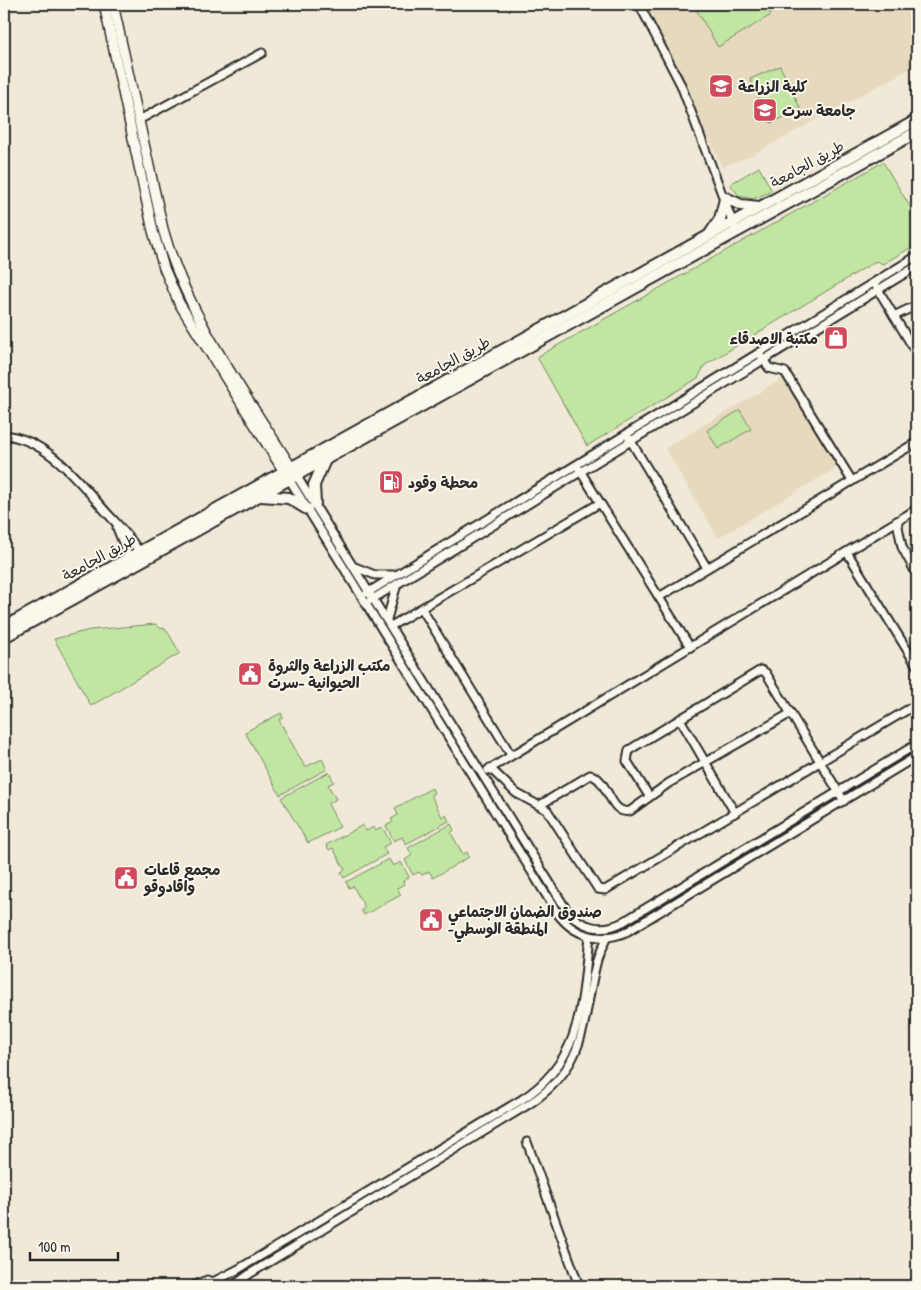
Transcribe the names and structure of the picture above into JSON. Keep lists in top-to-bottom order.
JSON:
{
  "streets": {
    "highway": ["طريق الجامعة"]
  },
  "places": {
    "school or university": ["كلية الزراعة", "جامعة سرت"],
    "shop": ["مكتبة الاصدقاء"],
    "fuel station": ["محطة وقود"],
    "public building": ["مكتب الزراعة والثروة الحيوانية -سرت", "مجمع قاعات واقادوقو", "صندوق الضمان الاجتماعي -المنطقة الوسطي"]
  },
  "scale_bar": "100 m"
}
